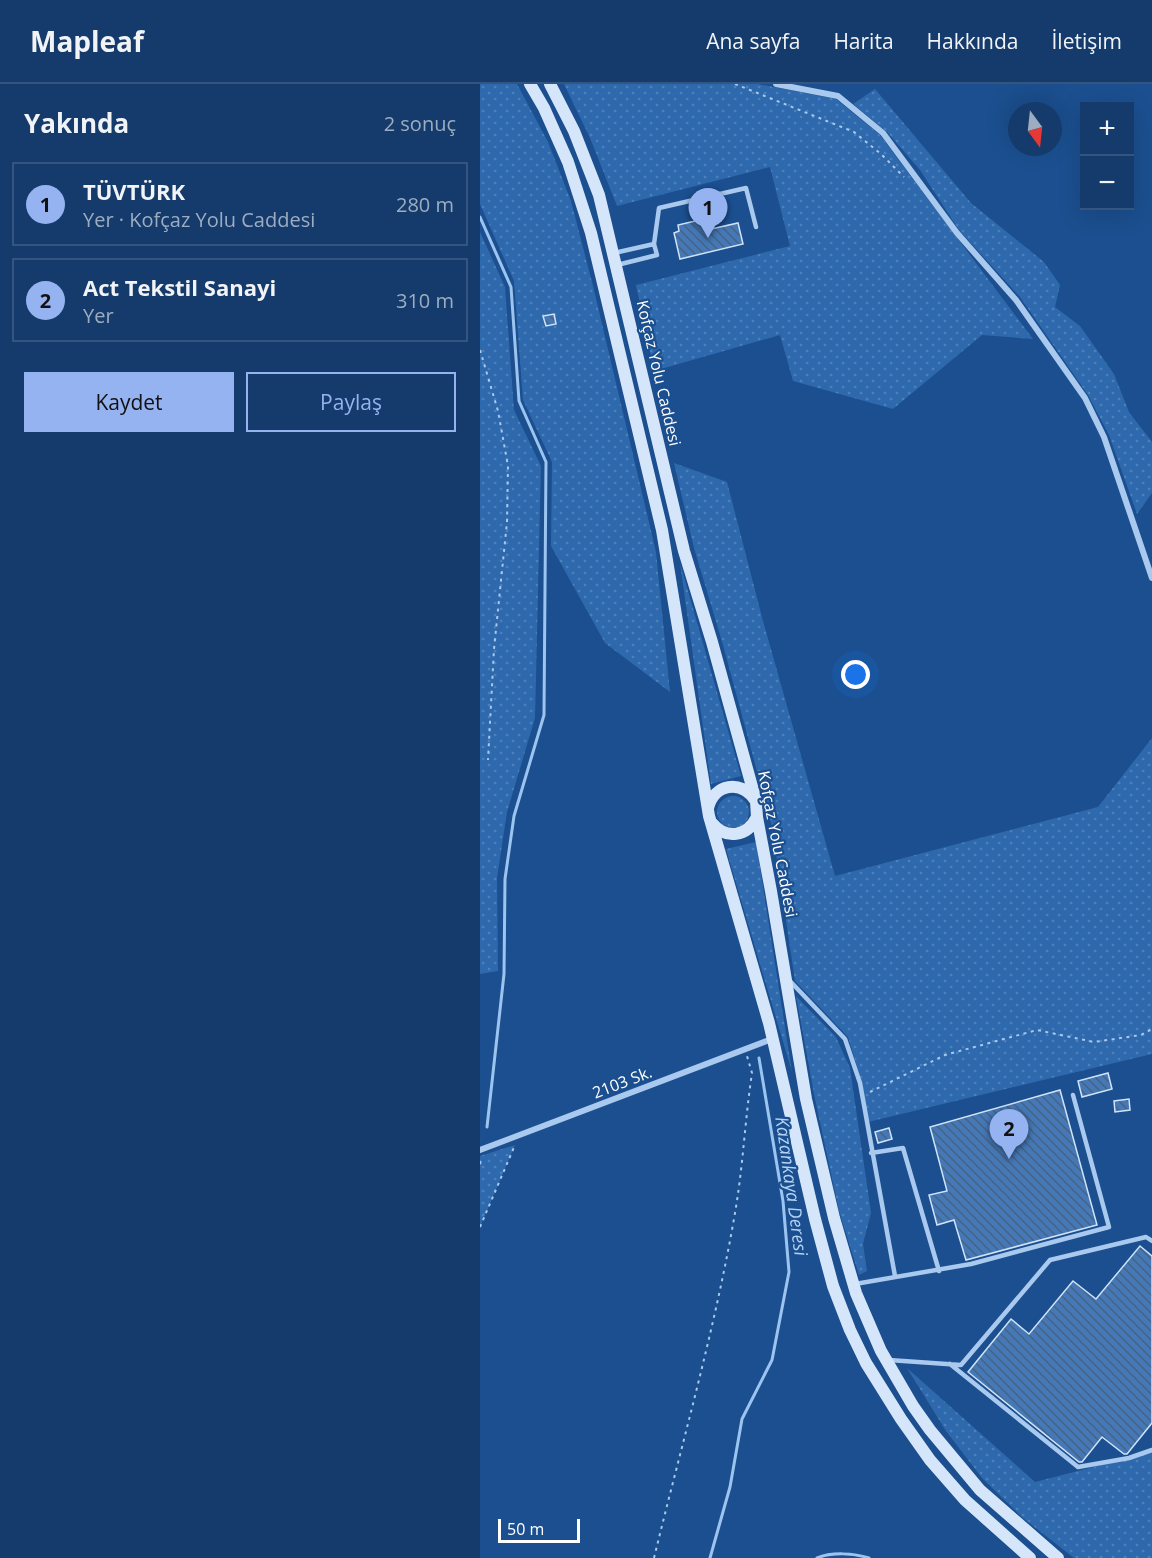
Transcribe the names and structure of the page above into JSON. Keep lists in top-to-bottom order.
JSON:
{
  "streets": {
    "main road": ["Kofçaz Yolu Caddesi"],
    "street": ["2103 Sk."]
  },
  "crossings": [
    ["Kofçaz Yolu Caddesi", "2103 Sk."]
  ],
  "water": ["Kazankaya Deresi"],
  "scale_bar": "50 m",
  "north": "bottom",
  "page": {
    "header": "Mapleaf",
    "nav": [
      "Ana sayfa",
      "Harita",
      "Hakkında",
      "İletişim"
    ],
    "heading": ["Yakında", "2 sonuç"],
    "map_buttons": ["+", "−"],
    "list": [
      {
        "mark": "1",
        "name": "TÜVTÜRK",
        "note": "Yer · Kofçaz Yolu Caddesi",
        "value": "280 m"
      },
      {
        "mark": "2",
        "name": "Act Tekstil Sanayi",
        "note": "Yer",
        "value": "310 m"
      }
    ],
    "pins": ["1", "2"],
    "buttons": ["Kaydet", "Paylaş"],
    "scale": "50 m"
  }
}
